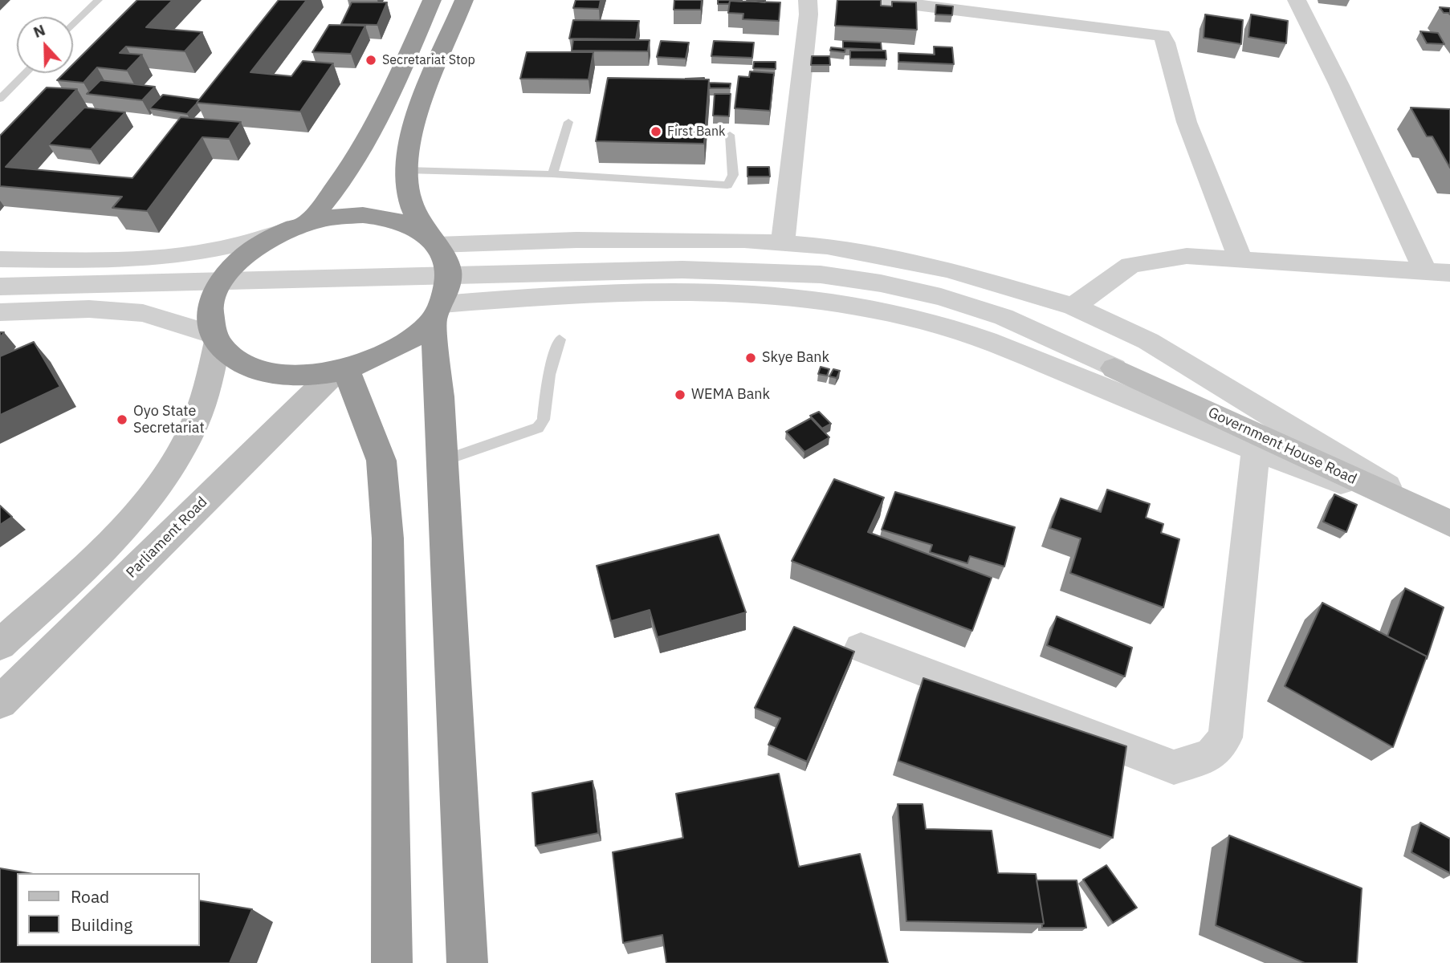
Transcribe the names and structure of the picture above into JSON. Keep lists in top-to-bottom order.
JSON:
{
  "streets": {
    "main road": ["Government House Road", "Parliament Road"]
  },
  "places": [
    "Secretariat Stop",
    "First Bank",
    "Skye Bank",
    "WEMA Bank",
    "Oyo State Secretariat"
  ],
  "legend": ["Road", "Building"],
  "north": "top"
}
